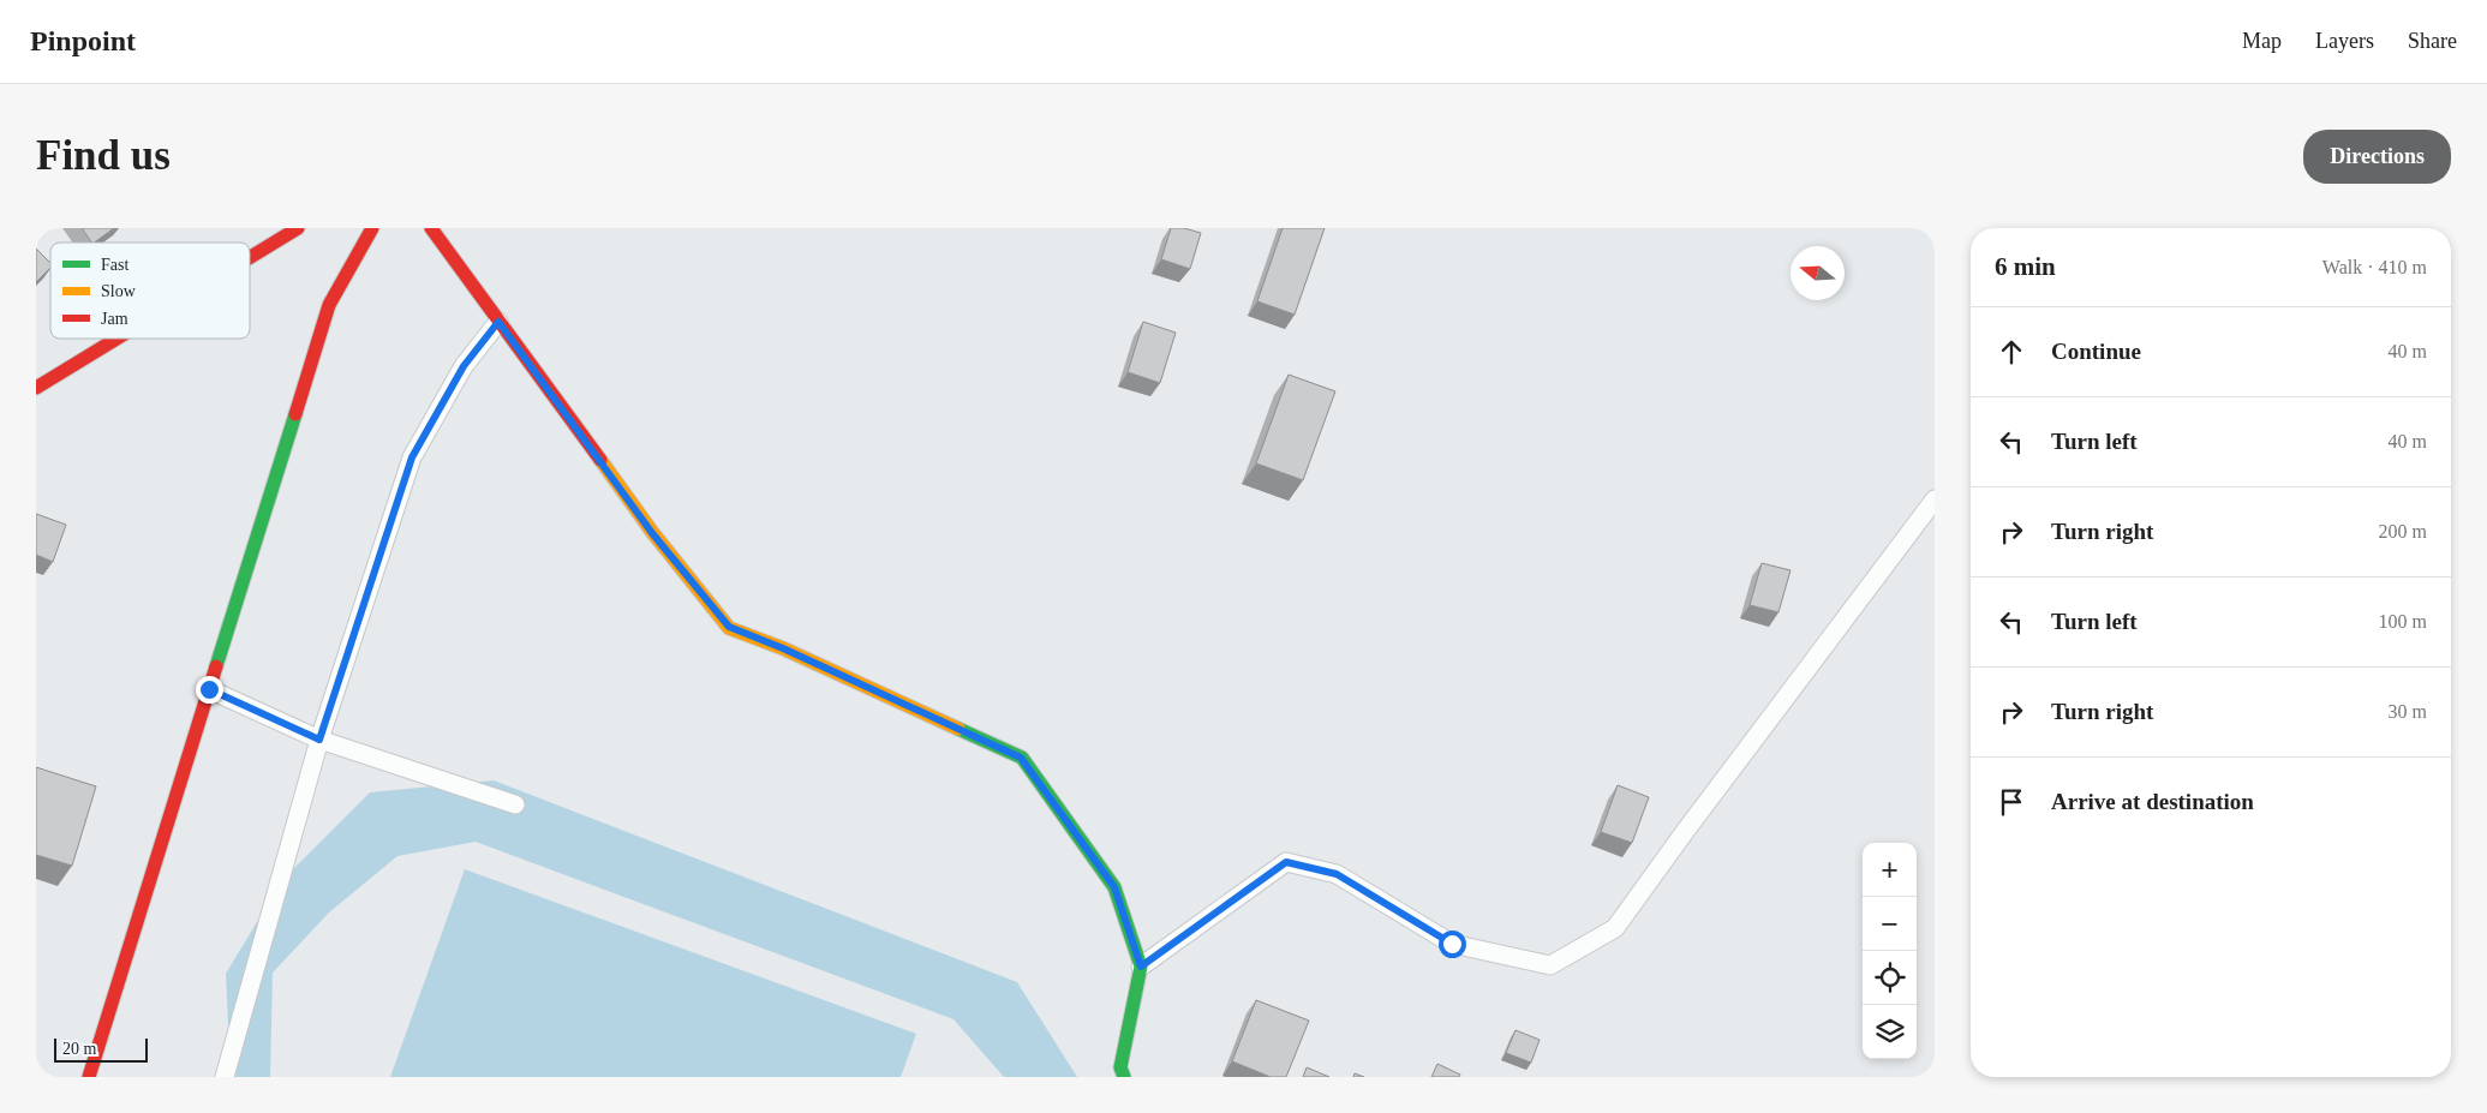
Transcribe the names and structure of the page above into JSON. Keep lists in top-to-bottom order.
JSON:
{
  "legend": ["Fast", "Slow", "Jam"],
  "scale_bar": "20 m",
  "north": "left",
  "page": {
    "header": "Pinpoint",
    "nav": ["Map", "Layers", "Share"],
    "buttons": "Directions",
    "title": "Find us",
    "heading": ["6 min", "Walk · 410 m"],
    "list": [
      ["Continue", "40 m"],
      ["Turn left", "40 m"],
      ["Turn right", "200 m"],
      ["Turn left", "100 m"],
      ["Turn right", "30 m"],
      "Arrive at destination"
    ],
    "map_buttons": ["+", "−"],
    "scale": "20 m"
  }
}
